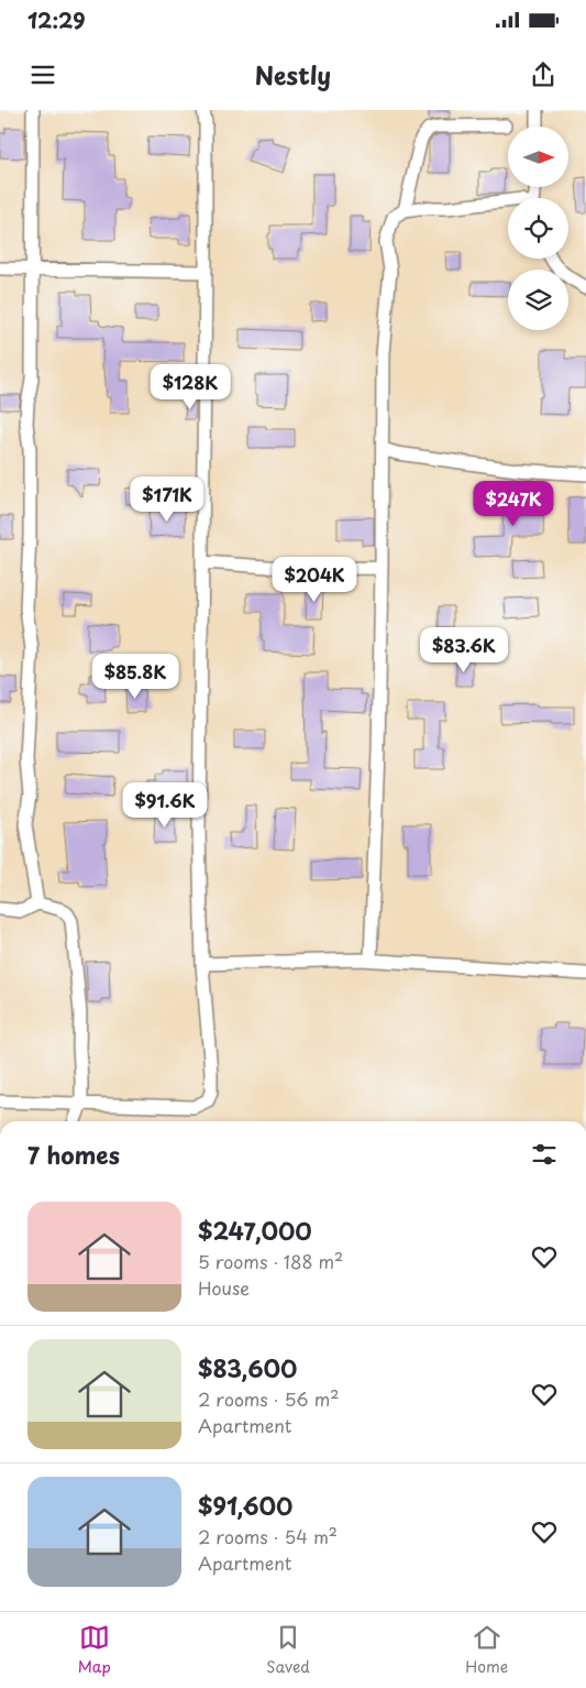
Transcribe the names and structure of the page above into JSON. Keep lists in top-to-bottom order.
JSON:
{
  "north": "right",
  "page": {
    "status": "12:29",
    "header": "Nestly",
    "price": [
      "$128K",
      "$171K",
      "$247K",
      "$204K",
      "$83.6K",
      "$85.8K",
      "$91.6K"
    ],
    "heading": "7 homes",
    "list": [
      {
        "name": "$247,000",
        "note": "5 rooms · 188 m² · House"
      },
      {
        "name": "$83,600",
        "note": "2 rooms · 56 m² · Apartment"
      },
      {
        "name": "$91,600",
        "note": "2 rooms · 54 m² · Apartment"
      }
    ],
    "tabs": ["Map", "Saved", "Home"]
  }
}
